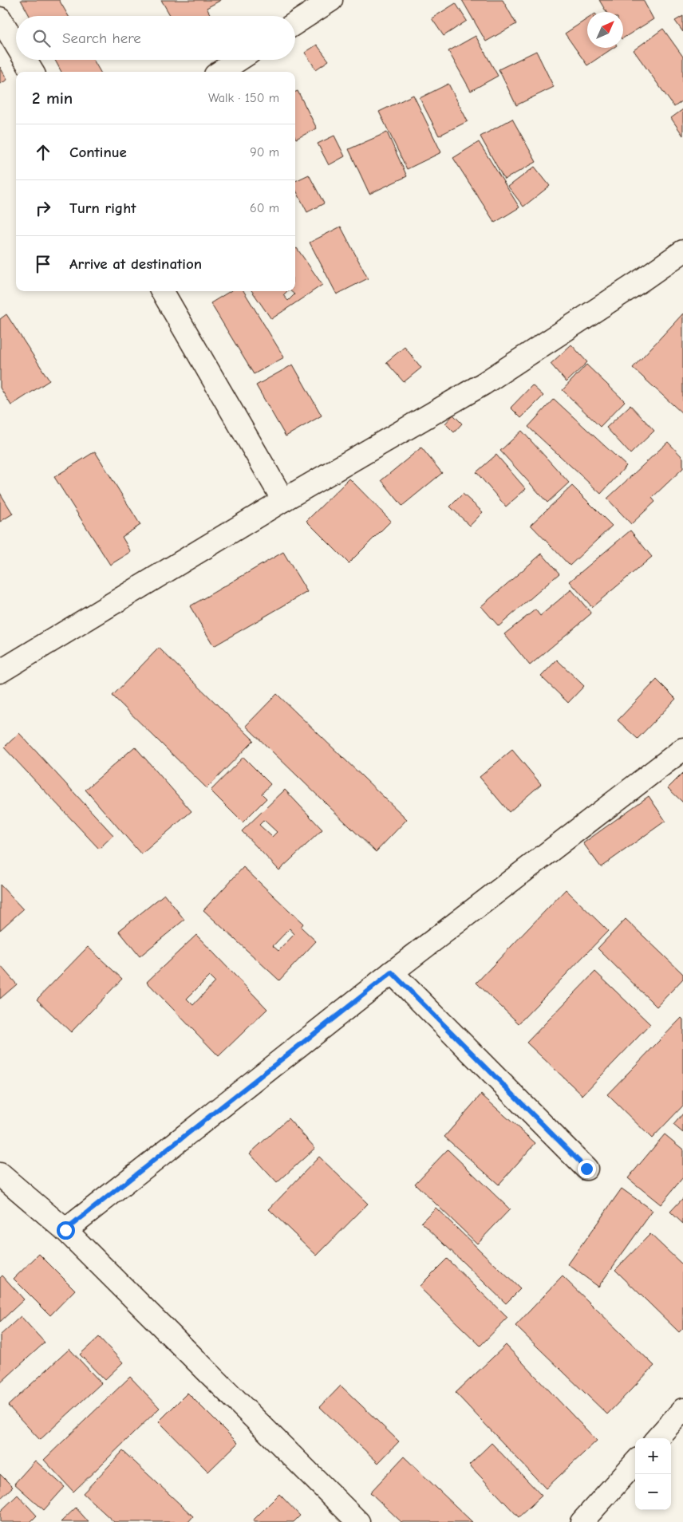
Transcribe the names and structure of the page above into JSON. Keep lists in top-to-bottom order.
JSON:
{
  "north": "top right",
  "page": {
    "search": "Search here",
    "heading": ["2 min", "Walk · 150 m"],
    "list": [
      ["Continue", "90 m"],
      ["Turn right", "60 m"],
      "Arrive at destination"
    ],
    "map_buttons": ["+", "−"]
  }
}
